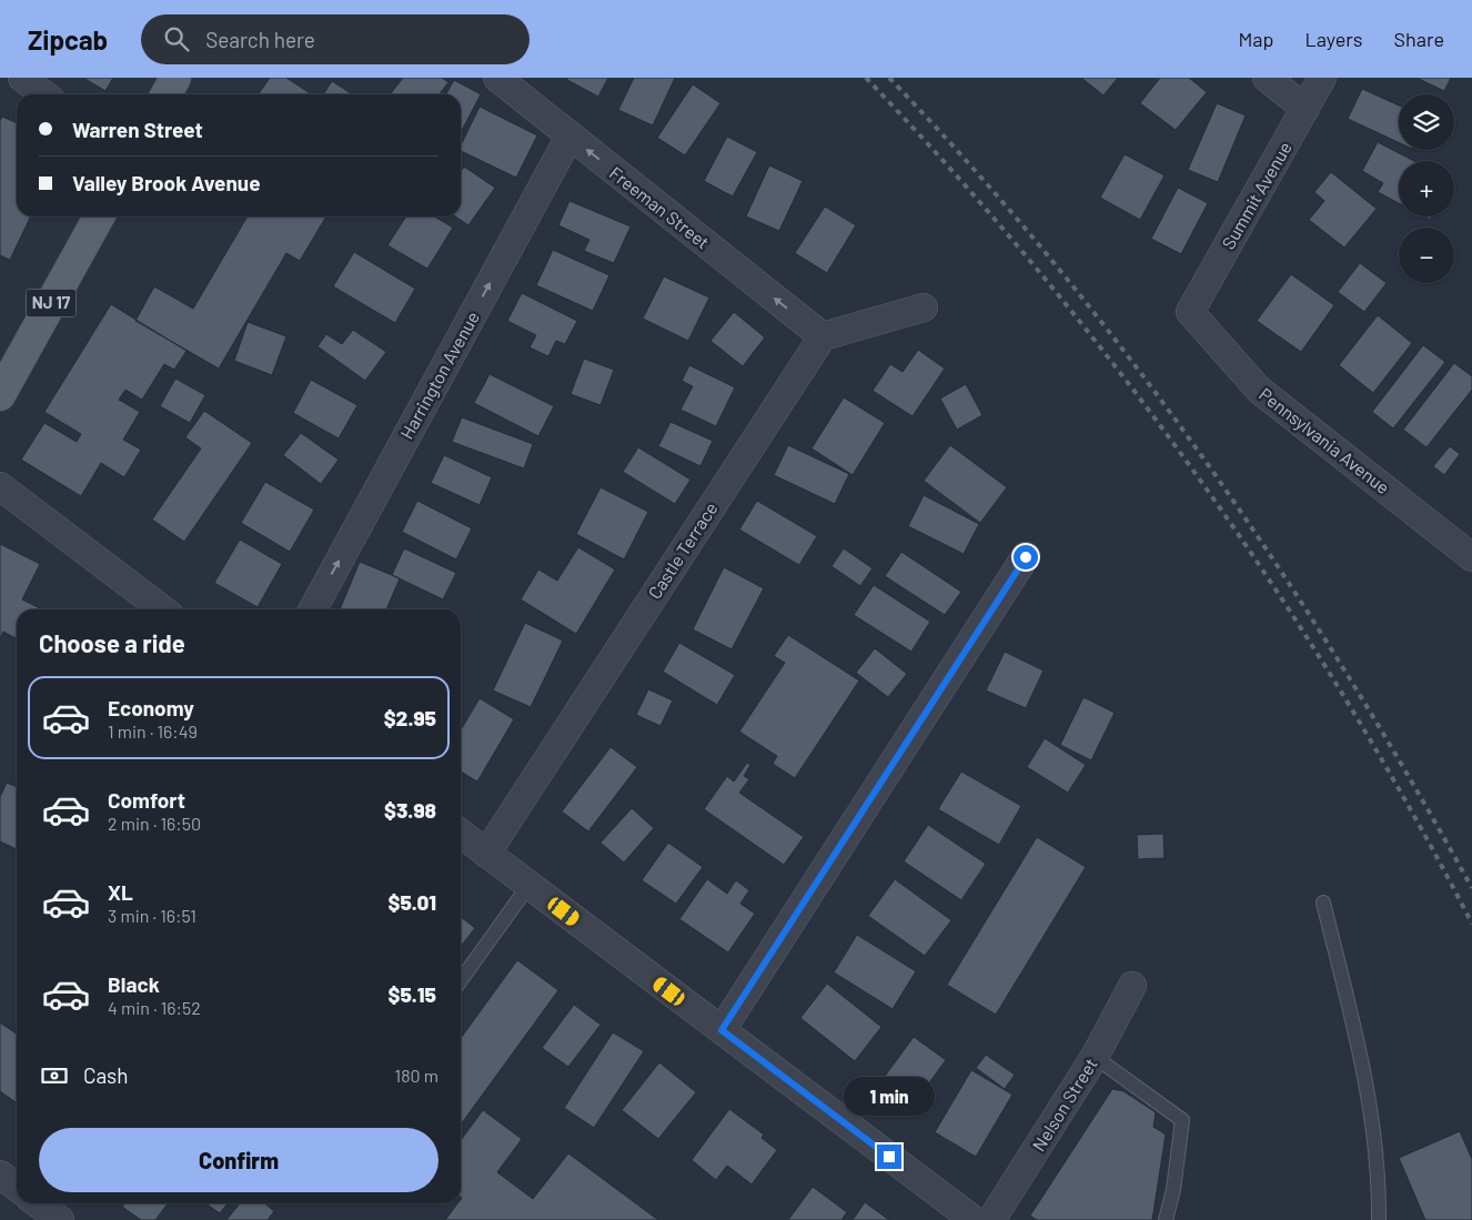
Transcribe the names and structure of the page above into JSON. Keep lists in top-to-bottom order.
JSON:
{
  "streets": {
    "main road": ["NJ 17"],
    "street": [
      "Summit Avenue",
      "Freeman Street",
      "Harrington Avenue",
      "Pennsylvania Avenue",
      "Castle Terrace",
      "Nelson Street"
    ]
  },
  "crossings": [
    ["Summit Avenue", "Pennsylvania Avenue"],
    ["Freeman Street", "Harrington Avenue"],
    ["Freeman Street", "Castle Terrace"]
  ],
  "one_way": ["Freeman Street", "Harrington Avenue"],
  "page": {
    "header": "Zipcab",
    "search": "Search here",
    "nav": ["Map", "Layers", "Share"],
    "map_buttons": ["+", "−"],
    "banner": ["Warren Street", "Valley Brook Avenue"],
    "heading": "Choose a ride",
    "list": [
      {
        "name": "Economy",
        "note": "1 min · 16:49",
        "value": "$2.95"
      },
      {
        "name": "Comfort",
        "note": "2 min · 16:50",
        "value": "$3.98"
      },
      {
        "name": "XL",
        "note": "3 min · 16:51",
        "value": "$5.01"
      },
      {
        "name": "Black",
        "note": "4 min · 16:52",
        "value": "$5.15"
      }
    ],
    "pay": ["Cash", "180 m"],
    "bubble": "1 min",
    "buttons": "Confirm"
  }
}
